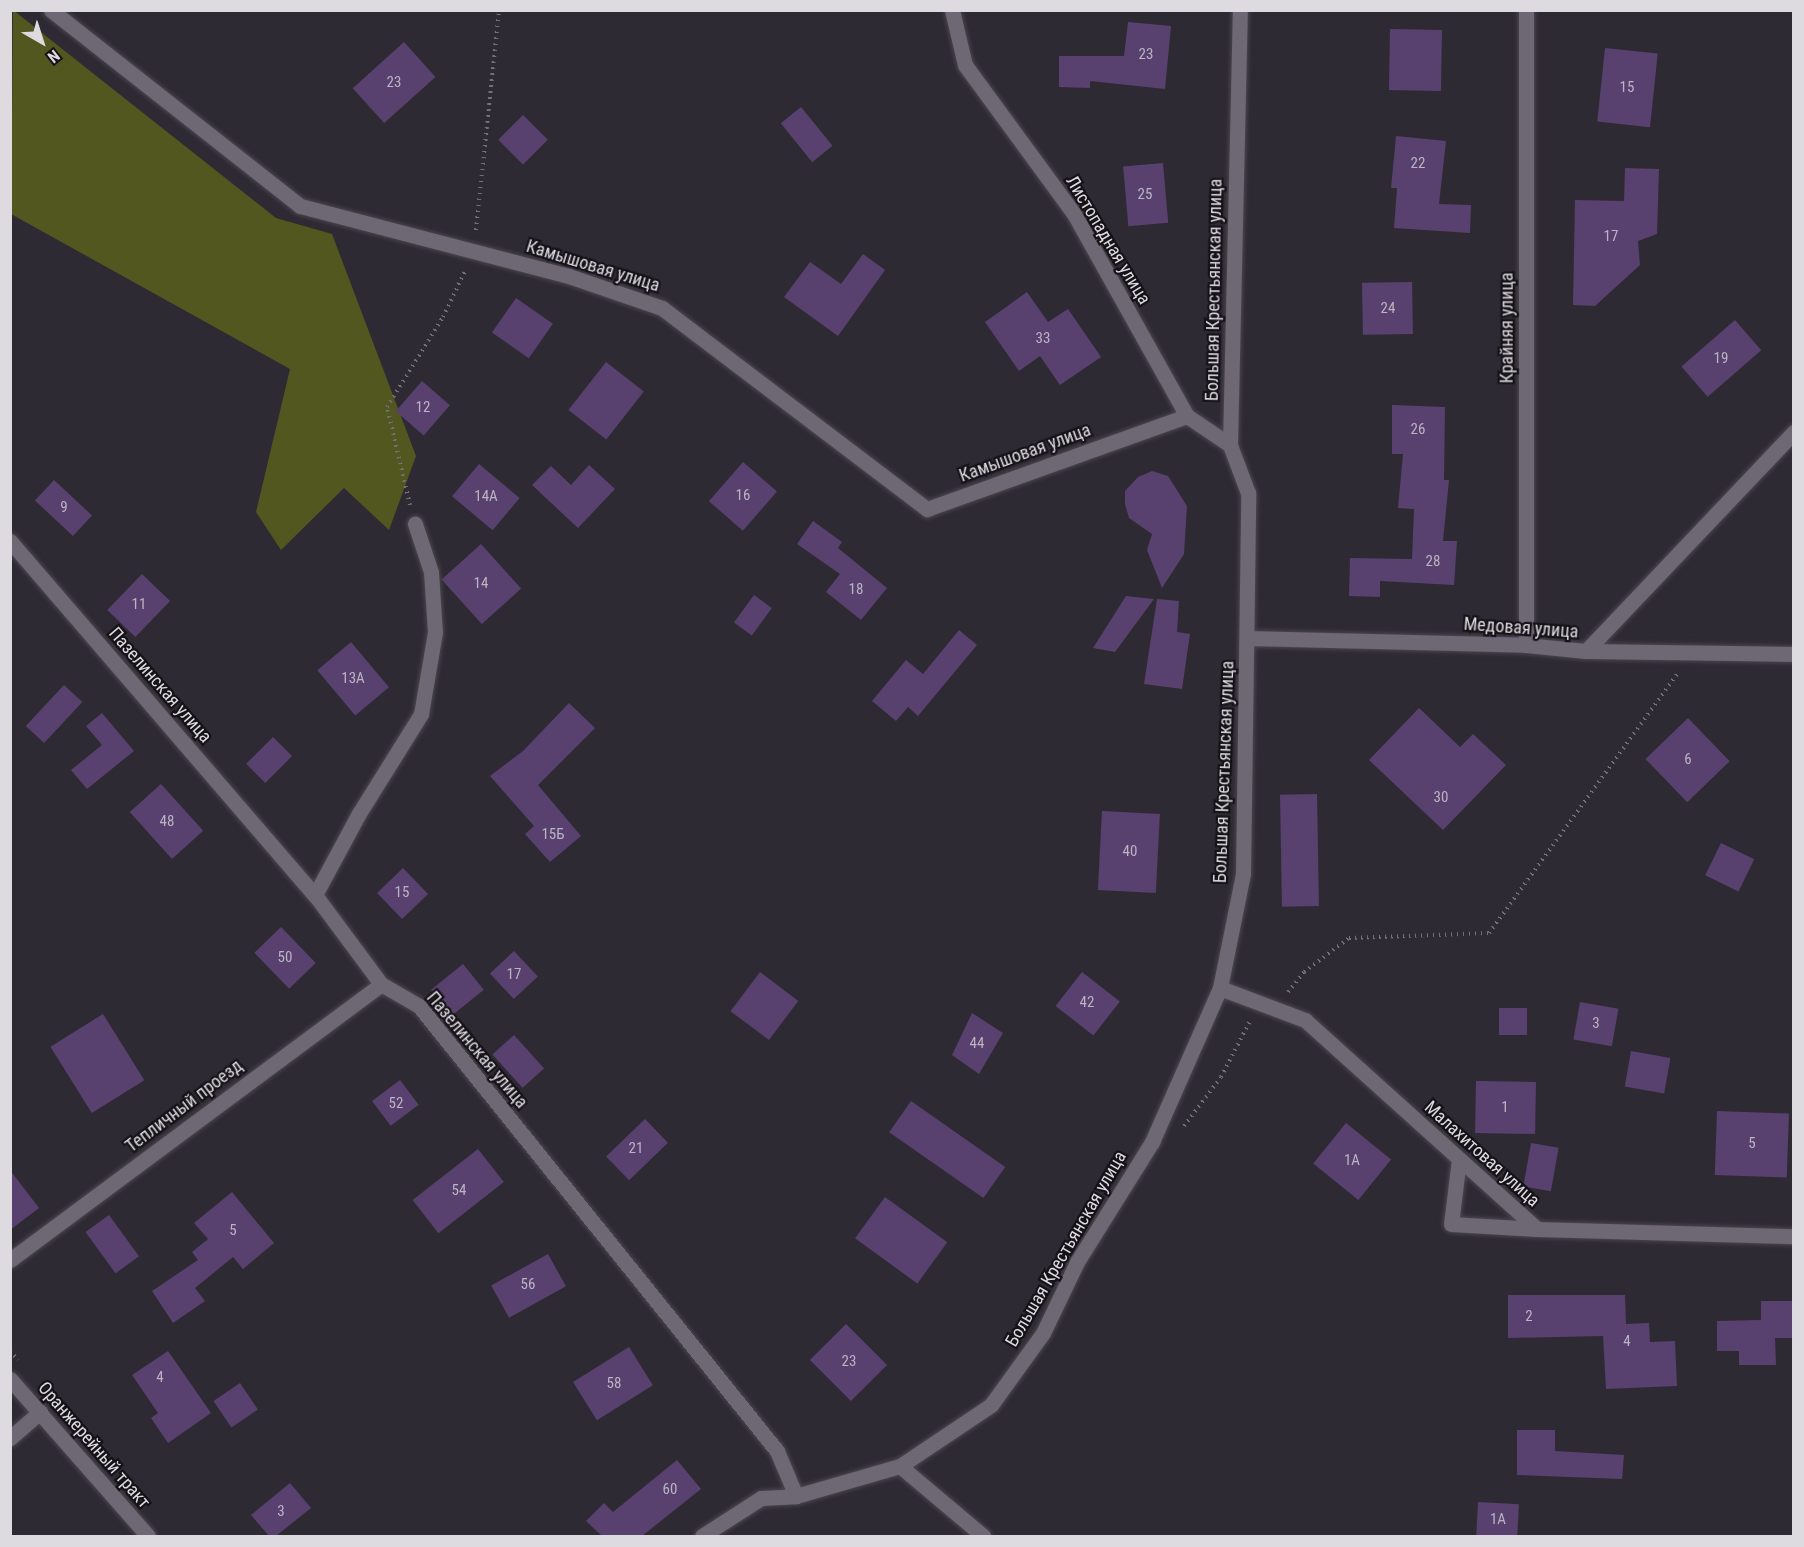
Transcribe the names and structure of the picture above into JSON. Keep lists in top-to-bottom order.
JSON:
{
  "streets": {
    "street": [
      "Листопадная улица",
      "Камышовая улица",
      "Большая Крестьянская улица",
      "Крайняя улица",
      "Медовая улица",
      "Пазелинская улица",
      "Тепличный проезд",
      "Малахитовая улица",
      "Оранжерейный тракт"
    ]
  },
  "crossings": [
    ["Листопадная улица", "Камышовая улица"],
    ["Листопадная улица", "Большая Крестьянская улица"],
    ["Большая Крестьянская улица", "Медовая улица"],
    ["Большая Крестьянская улица", "Пазелинская улица"],
    ["Большая Крестьянская улица", "Малахитовая улица"],
    ["Крайняя улица", "Медовая улица"],
    ["Пазелинская улица", "Тепличный проезд"]
  ],
  "house_numbers": [
    "23",
    "23",
    "15",
    "22",
    "25",
    "17",
    "24",
    "33",
    "19",
    "12",
    "26",
    "16",
    "14А",
    "9",
    "28",
    "14",
    "18",
    "11",
    "13А",
    "6",
    "30",
    "48",
    "15Б",
    "40",
    "15",
    "50",
    "17",
    "42",
    "3",
    "44",
    "52",
    "1",
    "5",
    "21",
    "1А",
    "54",
    "5",
    "56",
    "2",
    "4",
    "23",
    "4",
    "58",
    "60",
    "3",
    "1А"
  ],
  "north": "bottom right"
}
